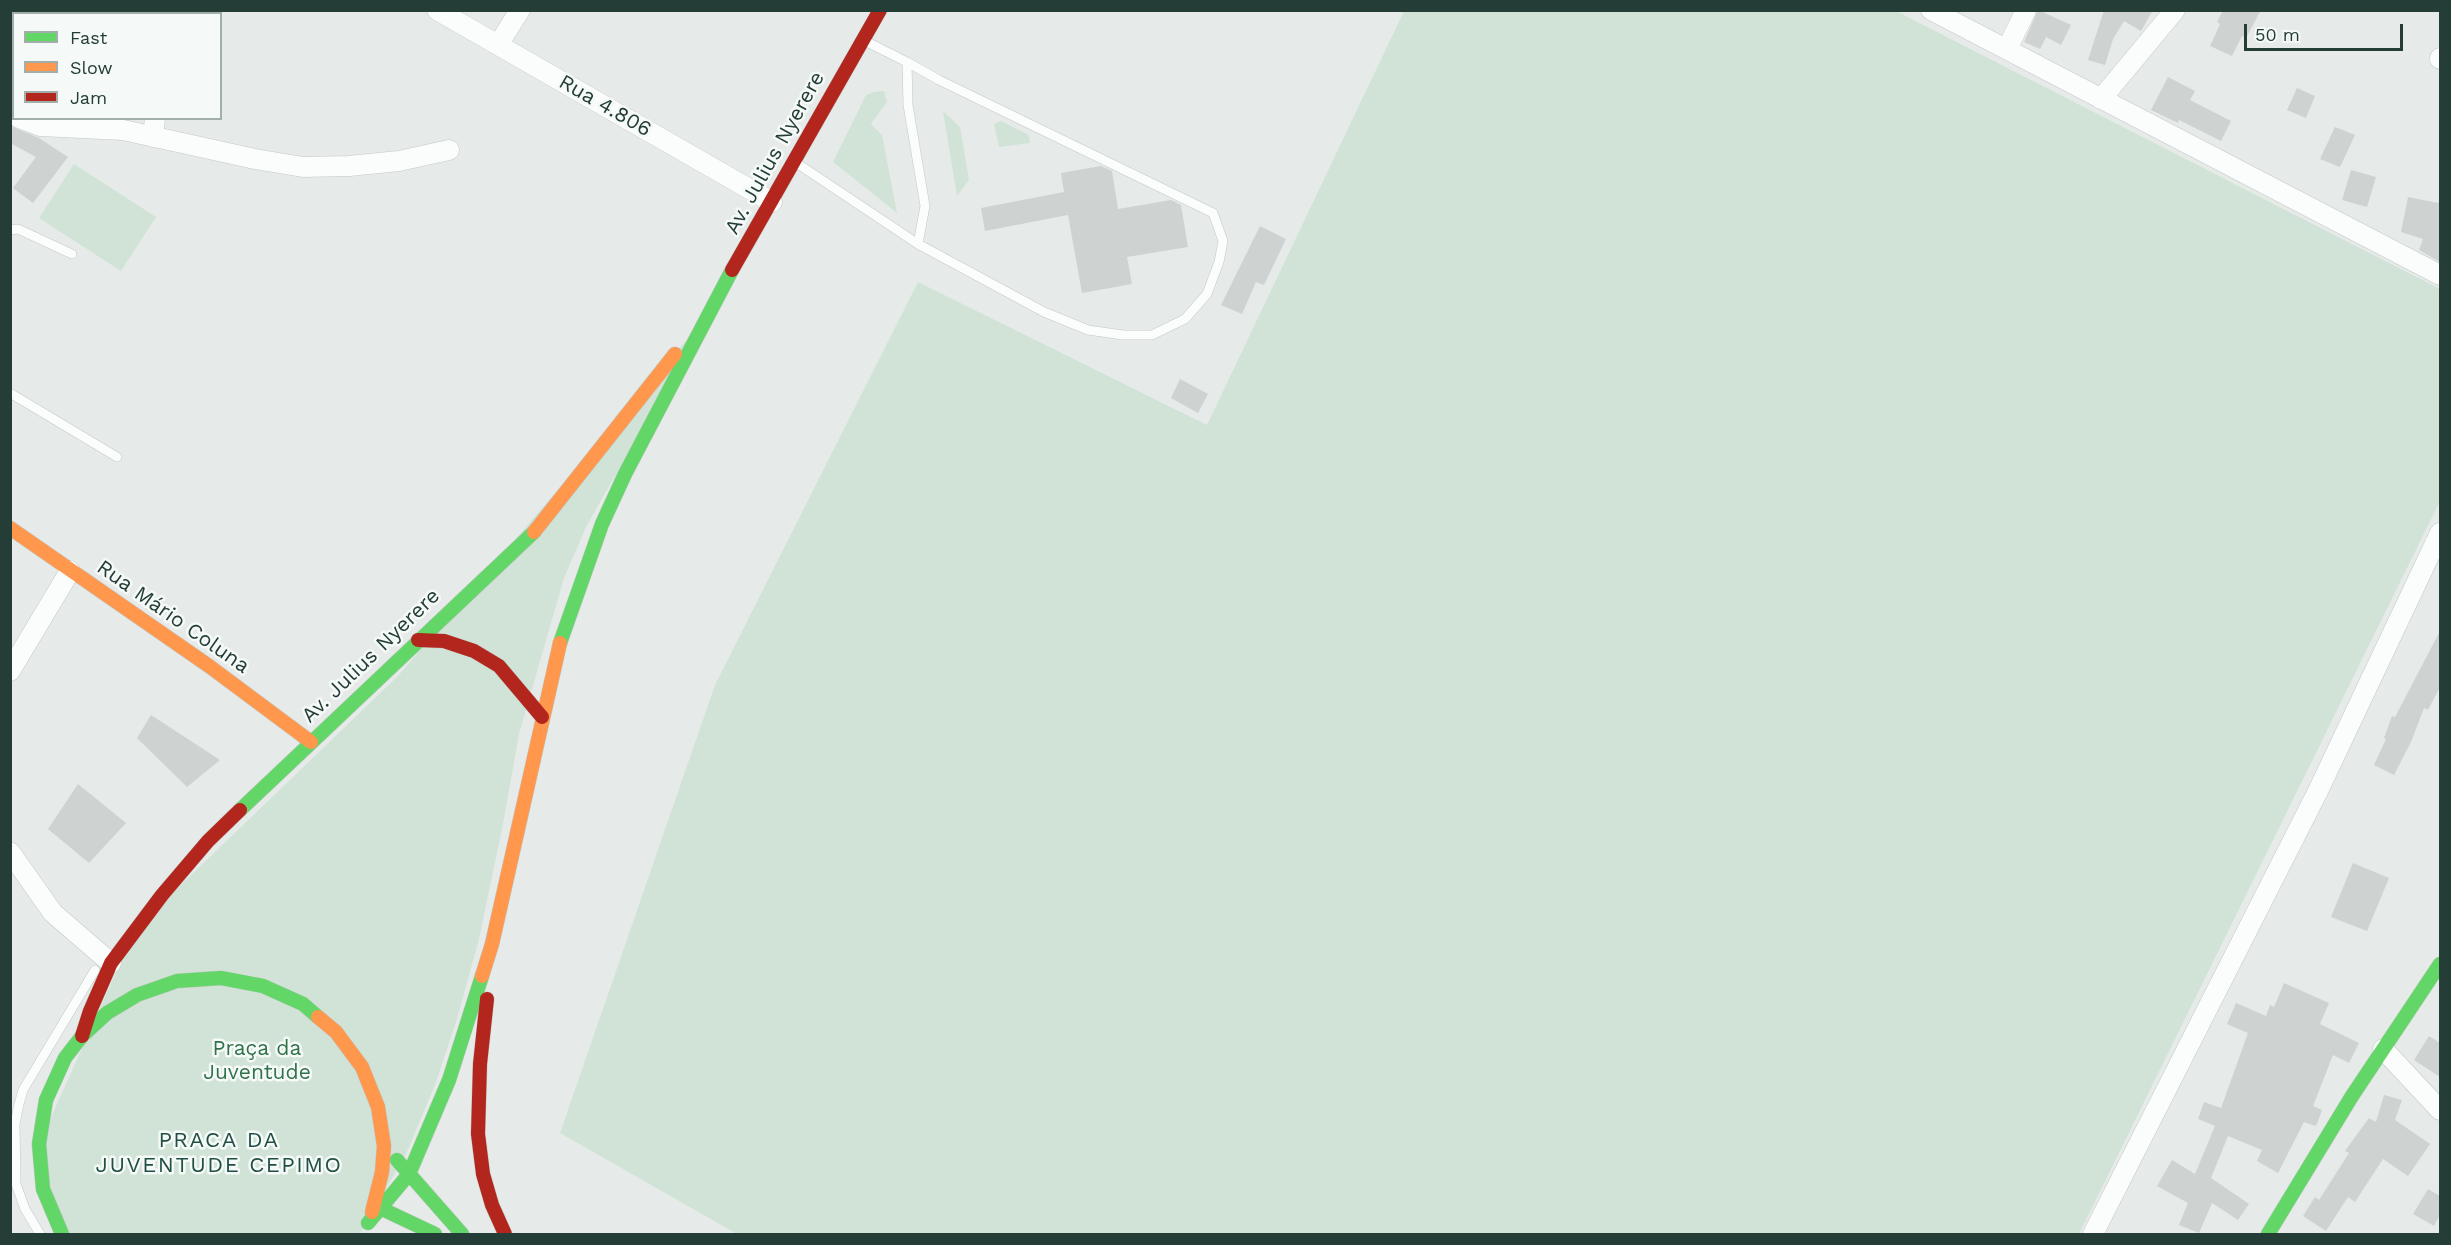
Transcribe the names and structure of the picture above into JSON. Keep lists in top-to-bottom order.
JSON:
{
  "streets": {
    "main road": ["Av. Julius Nyerere", "Rua Mário Coluna"],
    "street": ["Rua 4.806"]
  },
  "crossings": [
    ["Rua 4.806", "Av. Julius Nyerere"],
    ["Av. Julius Nyerere", "Rua Mário Coluna"]
  ],
  "districts": ["PRACA DA JUVENTUDE CEPIMO"],
  "parks": ["Praça da Juventude"],
  "legend": ["Fast", "Slow", "Jam"],
  "scale_bar": "50 m"
}
